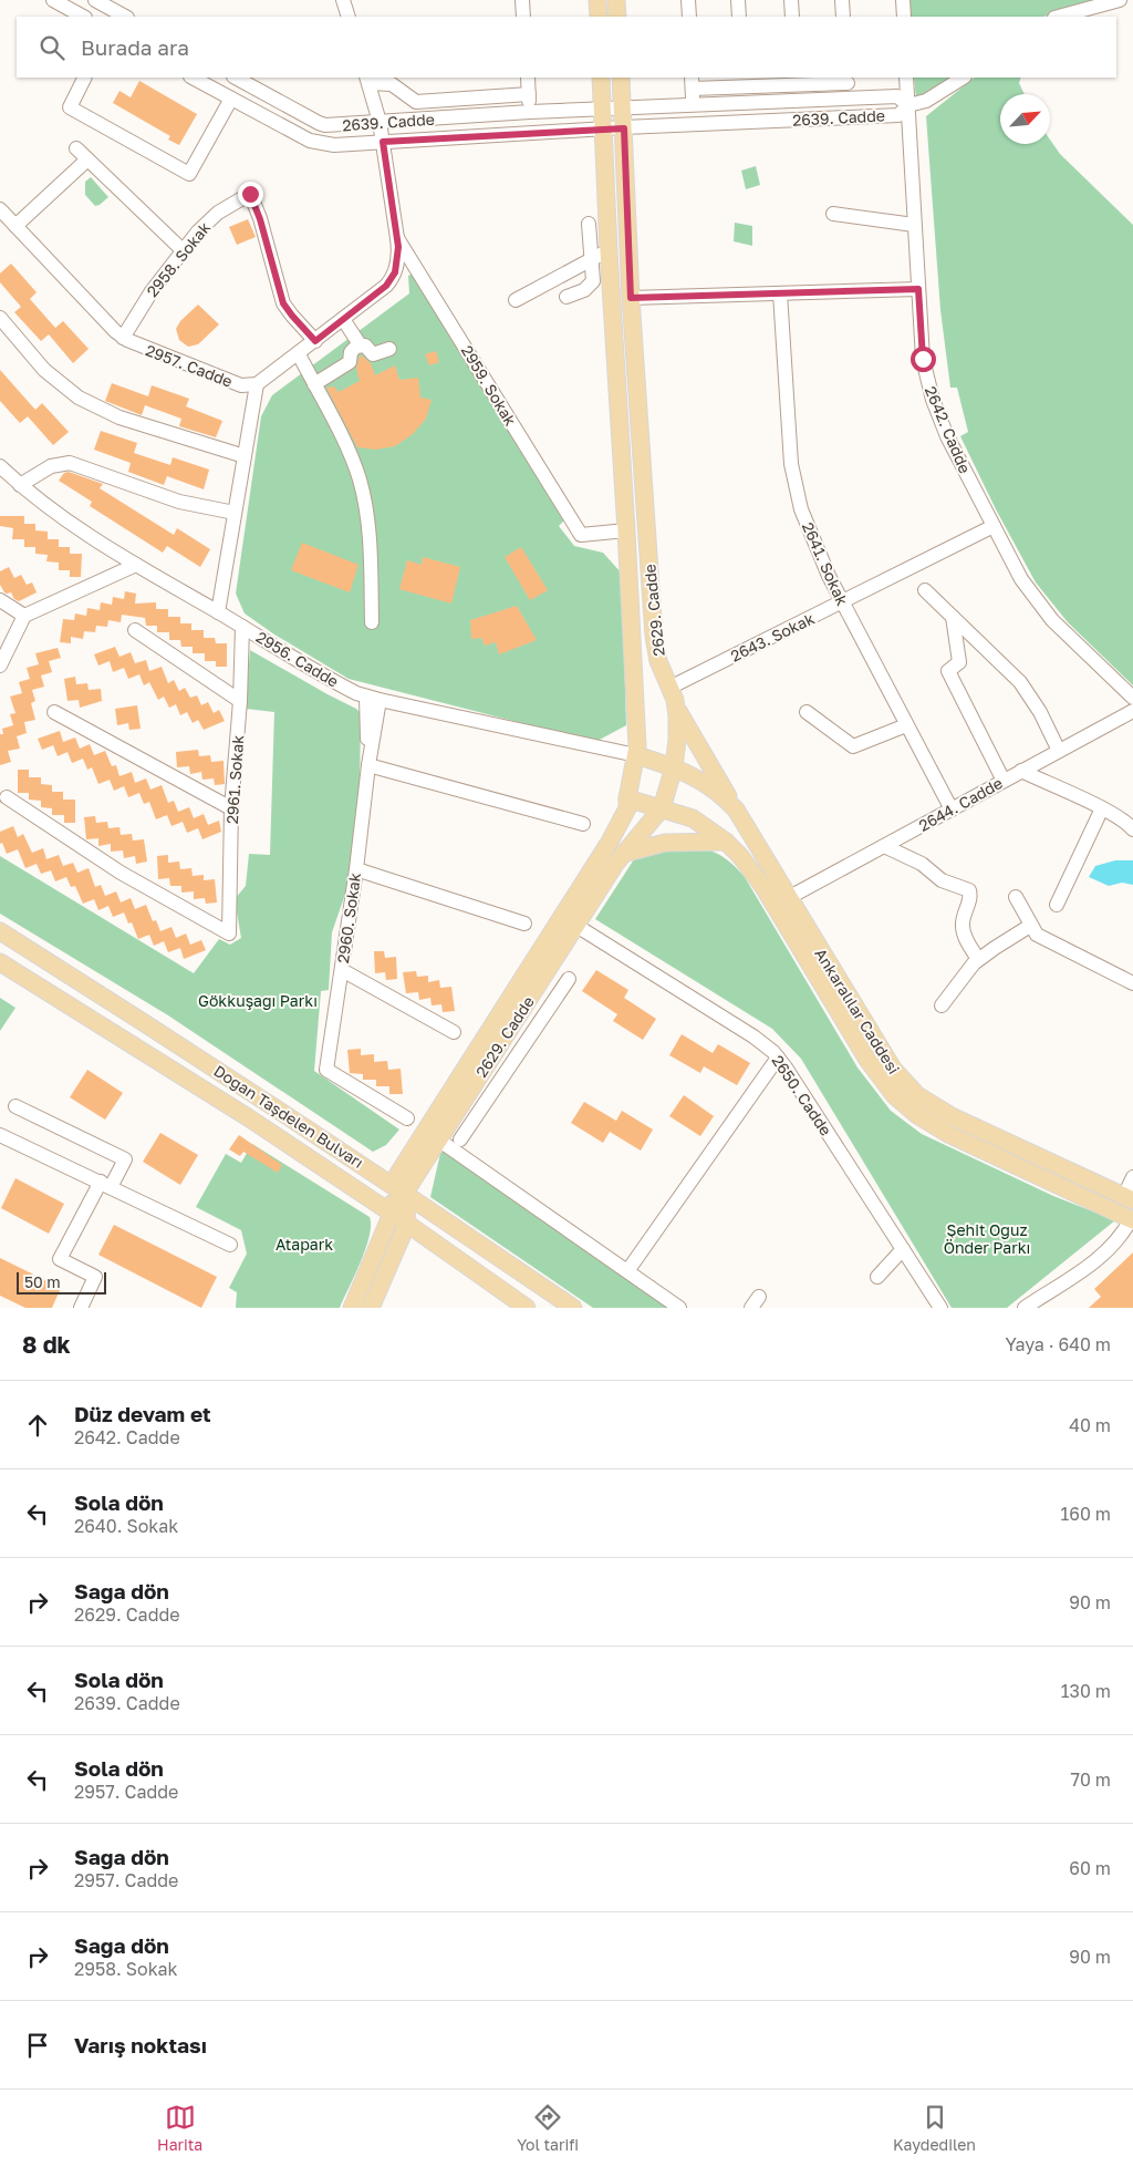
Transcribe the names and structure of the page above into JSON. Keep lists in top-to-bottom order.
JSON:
{
  "streets": {
    "main road": ["2629. Cadde", "Ankaralılar Caddesi", "Doğan Taşdelen Bulvarı"],
    "street": [
      "2639. Cadde",
      "2958. Sokak",
      "2957. Cadde",
      "2959. Sokak",
      "2642. Cadde",
      "2641. Sokak",
      "2643. Sokak",
      "2956. Cadde",
      "2961. Sokak",
      "2644. Cadde",
      "2960. Sokak",
      "2650. Cadde"
    ]
  },
  "crossings": [
    ["2639. Cadde", "2642. Cadde"],
    ["2639. Cadde", "2629. Cadde"],
    ["2958. Sokak", "2957. Cadde"],
    ["2959. Sokak", "2629. Cadde"],
    ["2642. Cadde", "2643. Sokak"],
    ["2641. Sokak", "2643. Sokak"],
    ["2641. Sokak", "2644. Cadde"],
    ["2629. Cadde", "2643. Sokak"],
    ["2629. Cadde", "2956. Cadde"],
    ["2629. Cadde", "Ankaralılar Caddesi"],
    ["2629. Cadde", "2650. Cadde"],
    ["2629. Cadde", "Doğan Taşdelen Bulvarı"],
    ["2956. Cadde", "2961. Sokak"],
    ["2956. Cadde", "2960. Sokak"],
    ["2956. Cadde", "Ankaralılar Caddesi"],
    ["2644. Cadde", "Ankaralılar Caddesi"]
  ],
  "parks": ["Gökkuşağı Parkı", "Şehit Oğuz Önder Parkı", "Atapark"],
  "scale_bar": "50 m",
  "north": "top right",
  "page": {
    "search": "Burada ara",
    "scale": "50 m",
    "heading": ["8 dk", "Yaya · 640 m"],
    "list": [
      ["Düz devam et", "2642. Cadde", "40 m"],
      ["Sola dön", "2640. Sokak", "160 m"],
      ["Sağa dön", "2629. Cadde", "90 m"],
      ["Sola dön", "2639. Cadde", "130 m"],
      ["Sola dön", "2957. Cadde", "70 m"],
      ["Sağa dön", "2957. Cadde", "60 m"],
      ["Sağa dön", "2958. Sokak", "90 m"],
      "Varış noktası"
    ],
    "nav": ["Harita", "Yol tarifi", "Kaydedilen"]
  }
}
